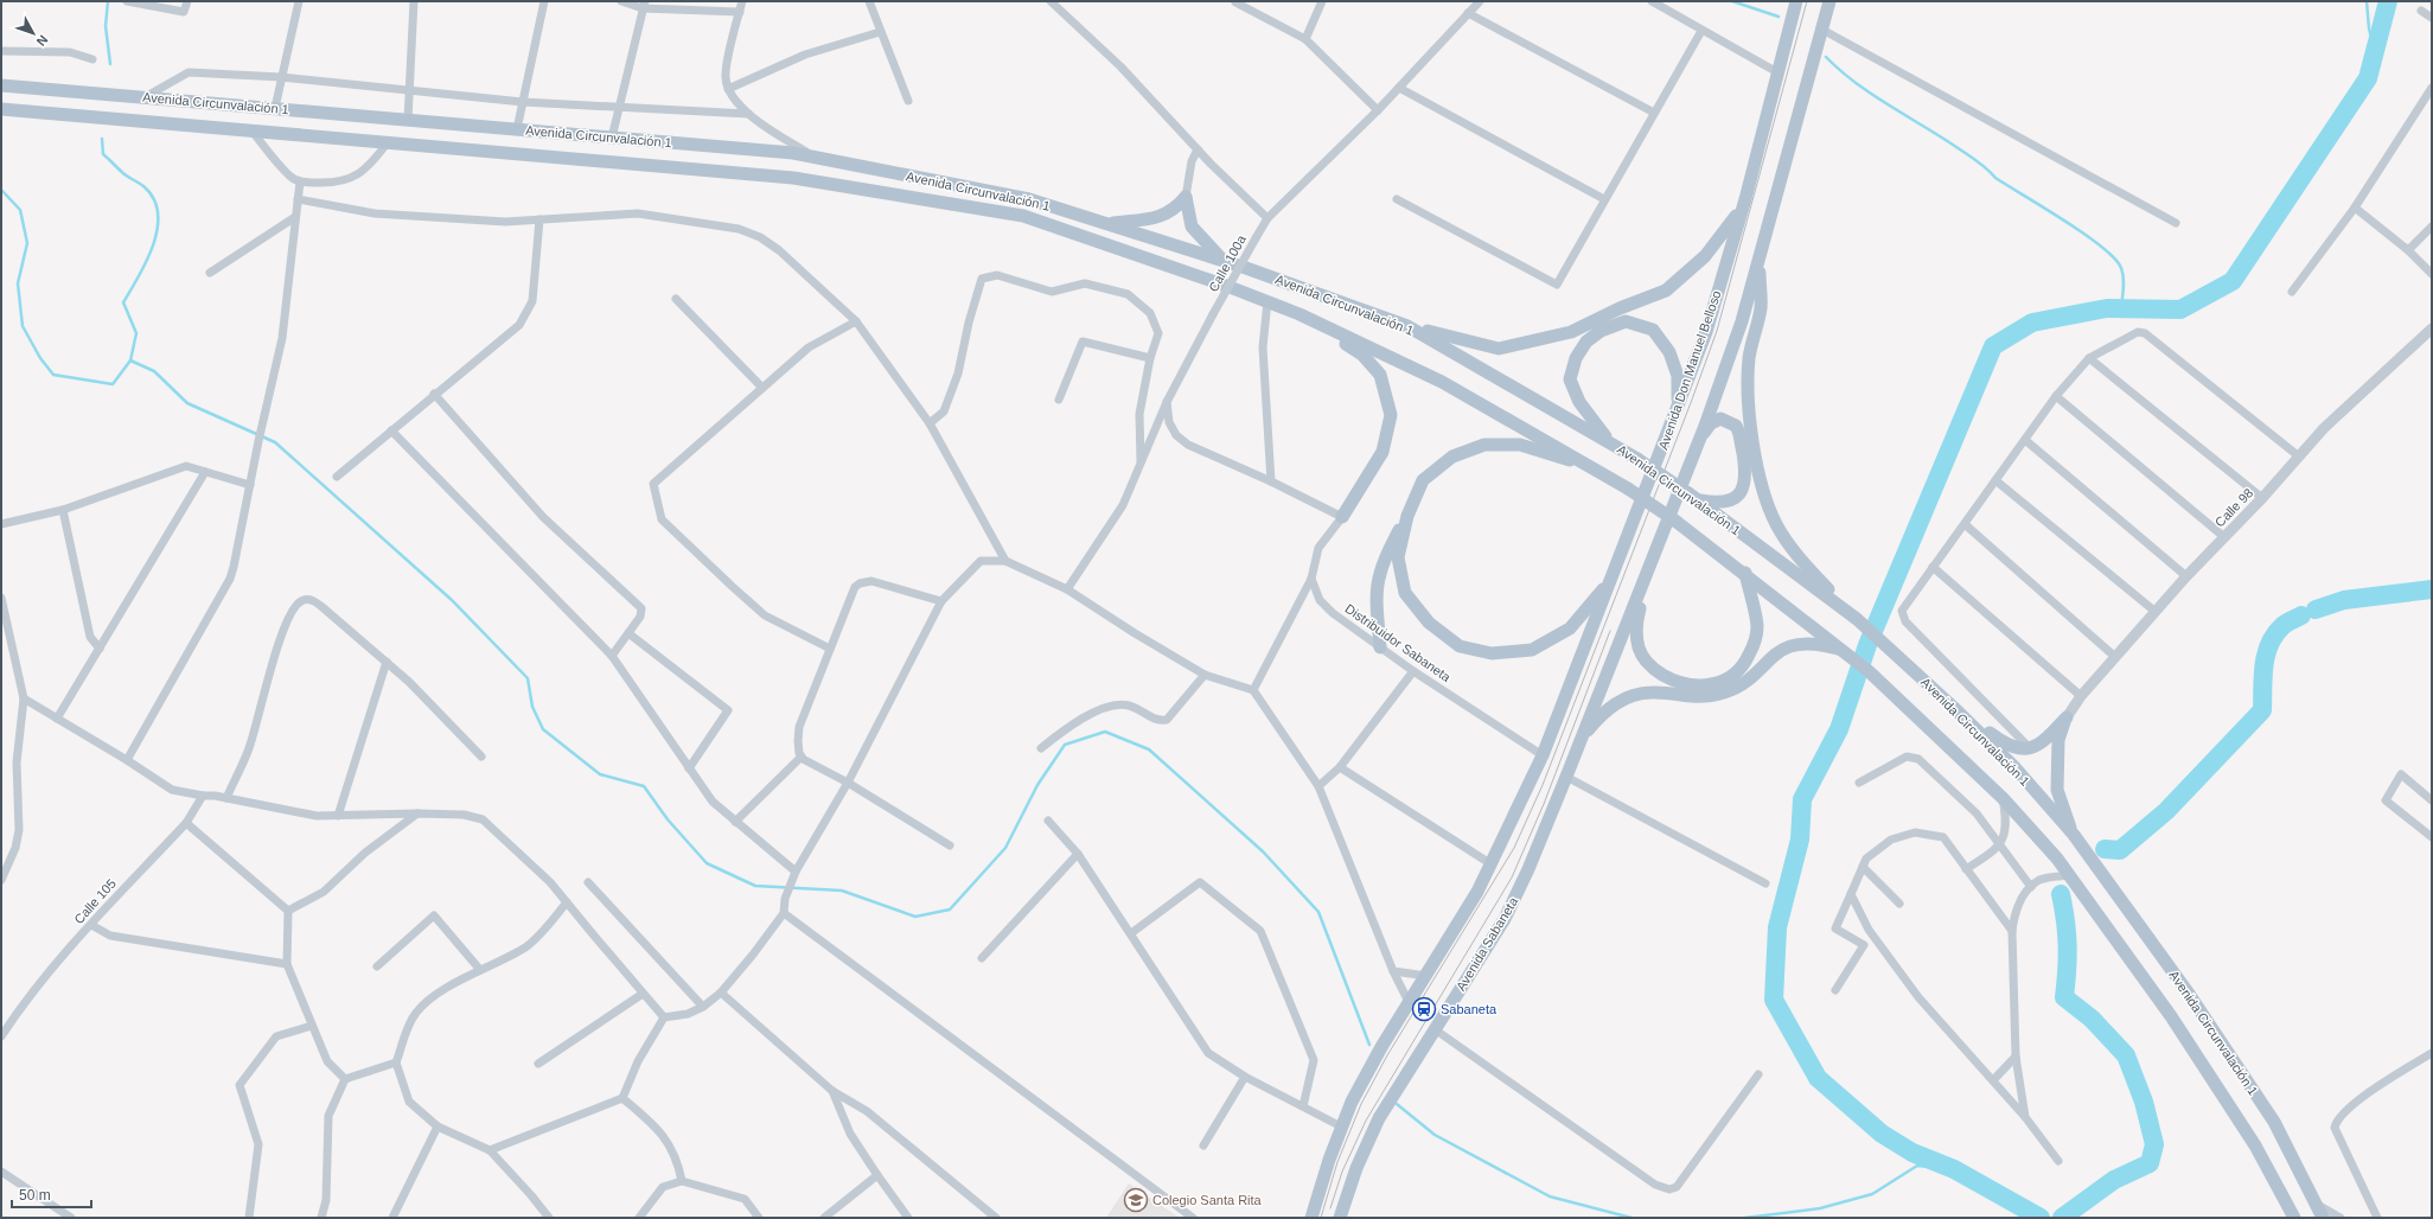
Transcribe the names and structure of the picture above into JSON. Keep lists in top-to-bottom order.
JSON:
{
  "streets": {
    "main road": ["Avenida Circunvalación 1", "Avenida Don Manuel Belloso", "Avenida Sabaneta"],
    "street": [
      "Calle 100a",
      "Calle 98",
      "Distribuidor Sabaneta",
      "Calle 105"
    ]
  },
  "crossings": [
    ["Avenida Don Manuel Belloso", "Distribuidor Sabaneta"]
  ],
  "places": {
    "station": ["Sabaneta"],
    "school or university": ["Colegio Santa Rita"]
  },
  "scale_bar": "50 m",
  "north": "bottom right"
}
